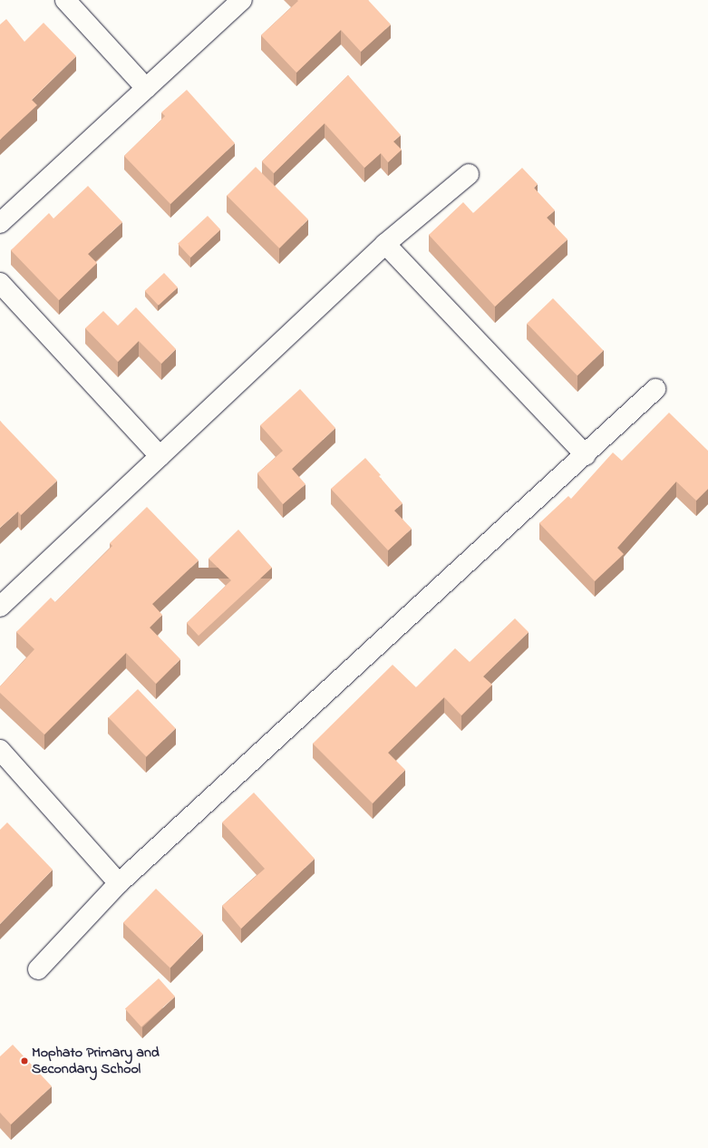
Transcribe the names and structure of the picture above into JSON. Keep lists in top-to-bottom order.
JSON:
{
  "places": ["Mophato Primary and Secondary School"]
}
